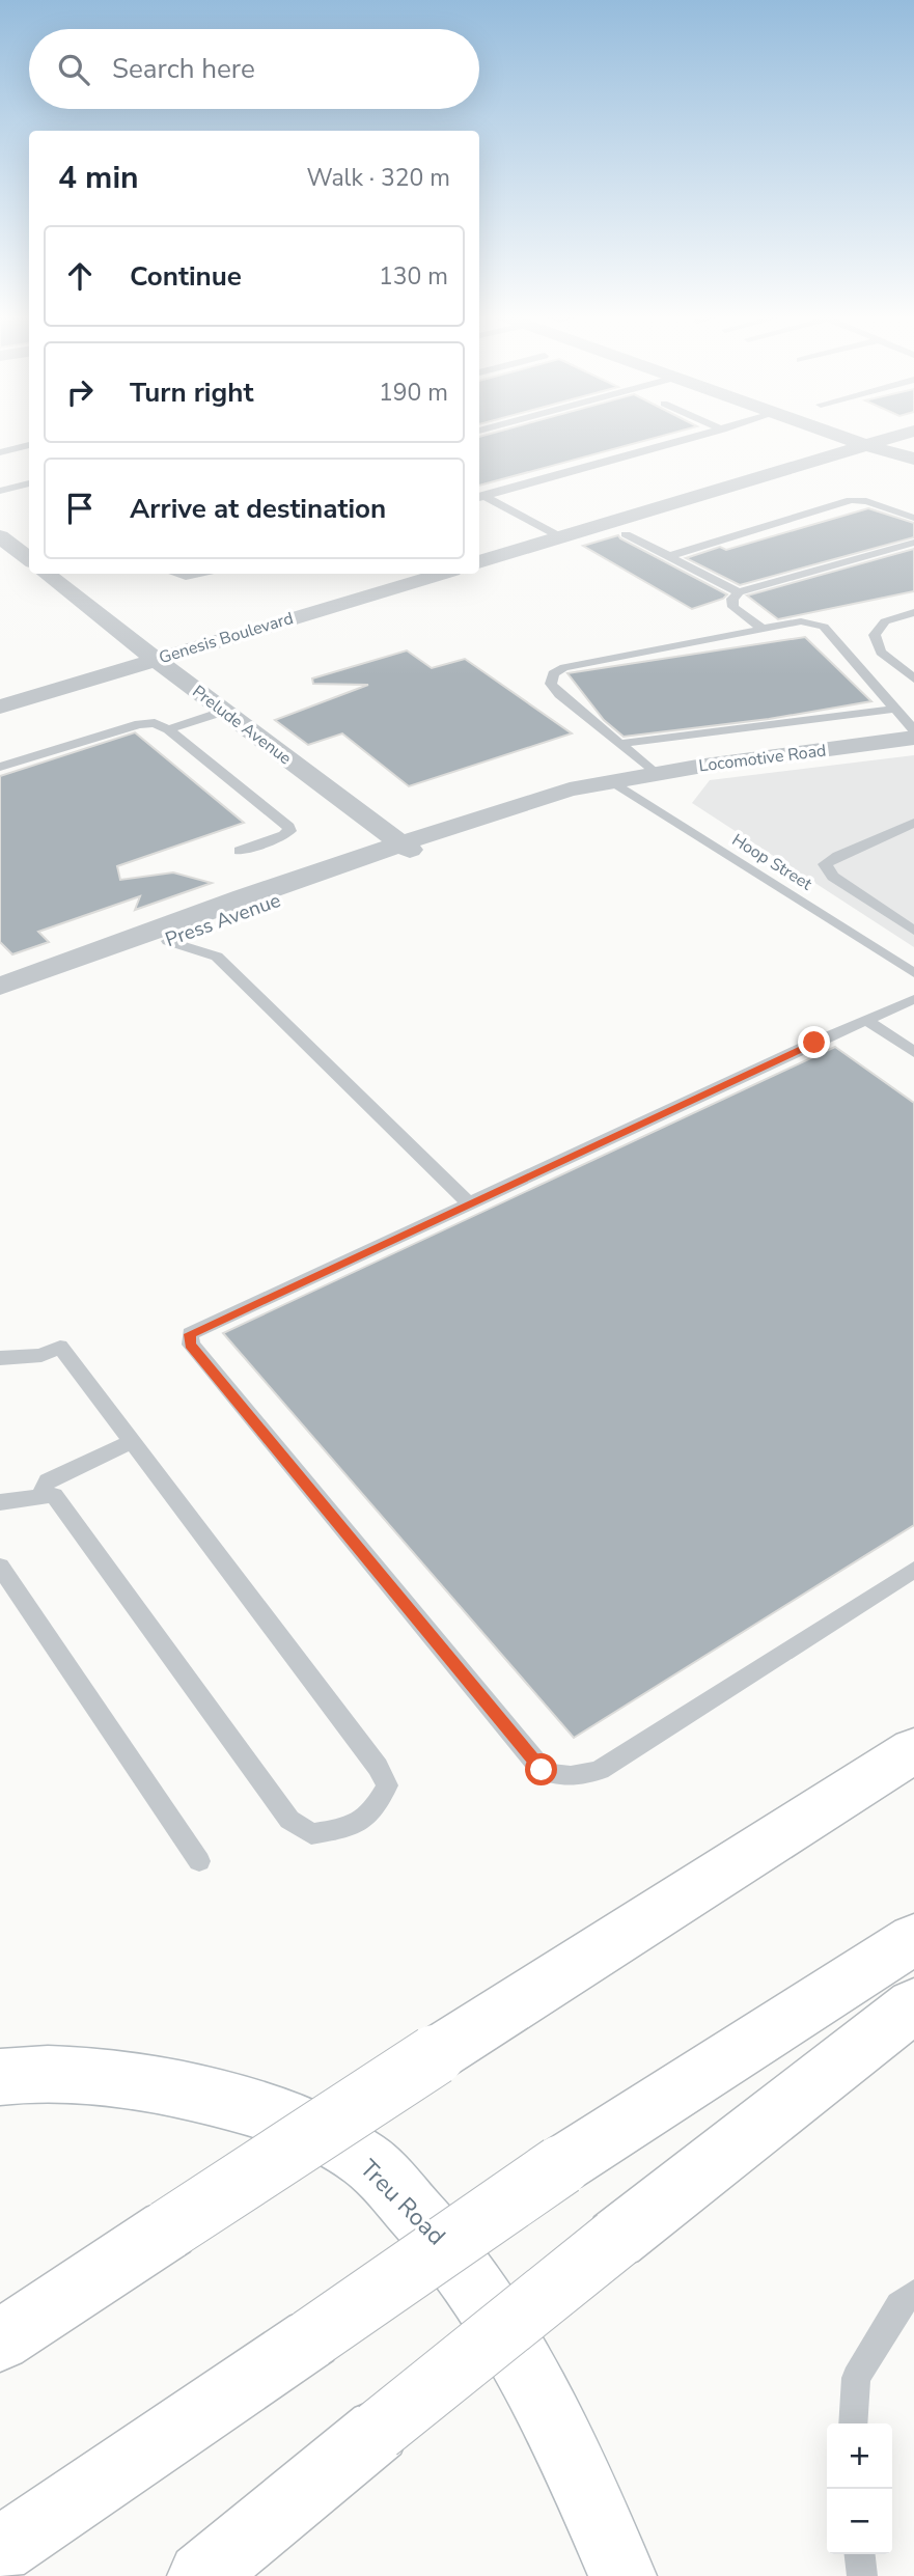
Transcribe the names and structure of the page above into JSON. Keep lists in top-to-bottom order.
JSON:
{
  "streets": {
    "main road": ["Treu Road"],
    "street": [
      "Genesis Boulevard",
      "Prelude Avenue",
      "Locomotive Road",
      "Press Avenue"
    ],
    "lane": ["Hoop Street"]
  },
  "crossings": [
    ["Genesis Boulevard", "Prelude Avenue"],
    ["Prelude Avenue", "Press Avenue"],
    ["Locomotive Road", "Hoop Street"],
    ["Locomotive Road", "Press Avenue"],
    ["Hoop Street", "Press Avenue"]
  ],
  "page": {
    "search": "Search here",
    "heading": ["4 min", "Walk · 320 m"],
    "list": [
      ["Continue", "130 m"],
      ["Turn right", "190 m"],
      "Arrive at destination"
    ],
    "map_buttons": ["+", "−"]
  }
}
